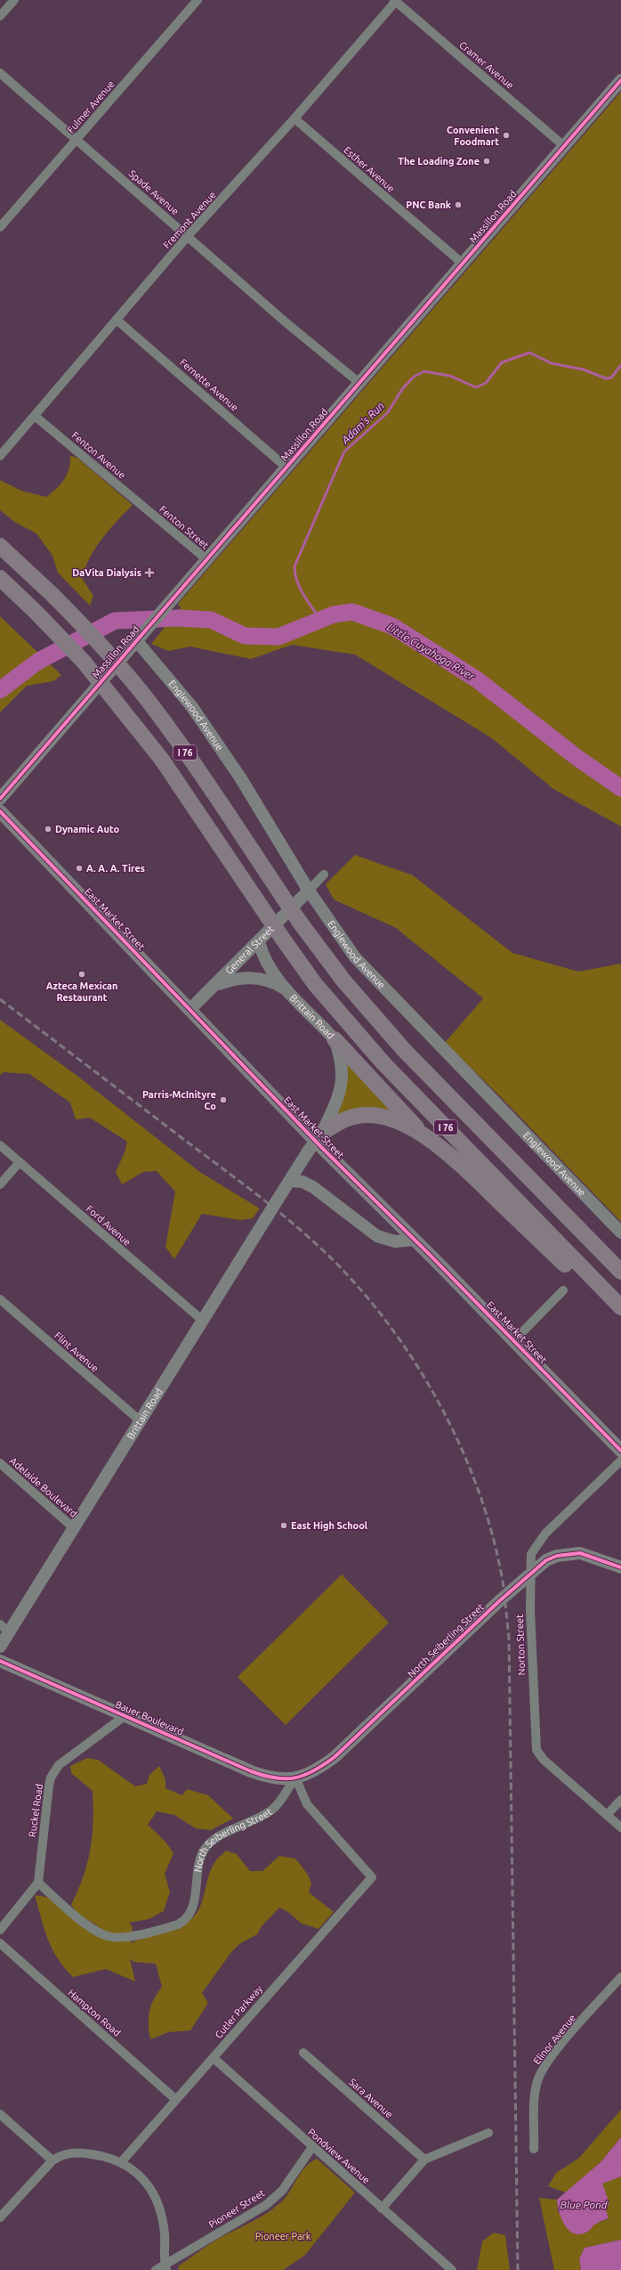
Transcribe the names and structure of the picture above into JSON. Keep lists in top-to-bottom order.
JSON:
{
  "streets": {
    "highway": ["I 76"],
    "main road": [
      "Massillon Road",
      "Englewood Avenue",
      "East Market Street",
      "General Street",
      "Brittain Road",
      "North Seiberling Street",
      "Bauer Boulevard"
    ],
    "street": [
      "Cramer Avenue",
      "Fulmer Avenue",
      "Esther Avenue",
      "Spade Avenue",
      "Fremont Avenue",
      "Fernette Avenue",
      "Fenton Avenue",
      "Fenton Street",
      "Ford Avenue",
      "Flint Avenue",
      "Adelaide Boulevard",
      "Norton Street",
      "Ruckel Road",
      "Cutler Parkway",
      "Hampton Road",
      "Elinor Avenue",
      "Sara Avenue",
      "Pondview Avenue",
      "Pioneer Street"
    ]
  },
  "crossings": [
    ["Cramer Avenue", "Massillon Road"],
    ["Cramer Avenue", "Fremont Avenue"],
    ["Fulmer Avenue", "Spade Avenue"],
    ["Esther Avenue", "Massillon Road"],
    ["Esther Avenue", "Fremont Avenue"],
    ["Spade Avenue", "Massillon Road"],
    ["Spade Avenue", "Fremont Avenue"],
    ["Massillon Road", "Fernette Avenue"],
    ["Massillon Road", "Fenton Street"],
    ["Massillon Road", "Englewood Avenue"],
    ["Fremont Avenue", "Fernette Avenue"],
    ["Fremont Avenue", "Fenton Avenue"],
    ["Fenton Avenue", "Fenton Street"],
    ["Englewood Avenue", "General Street"],
    ["East Market Street", "General Street"],
    ["General Street", "Brittain Road"],
    ["Brittain Road", "Ford Avenue"],
    ["Brittain Road", "Flint Avenue"],
    ["Brittain Road", "Adelaide Boulevard"],
    ["North Seiberling Street", "Norton Street"],
    ["North Seiberling Street", "Bauer Boulevard"],
    ["North Seiberling Street", "Ruckel Road"],
    ["North Seiberling Street", "Cutler Parkway"],
    ["Bauer Boulevard", "Ruckel Road"],
    ["Bauer Boulevard", "Cutler Parkway"],
    ["Cutler Parkway", "Hampton Road"],
    ["Cutler Parkway", "Pondview Avenue"],
    ["Pondview Avenue", "Pioneer Street"]
  ],
  "water": ["Adam's Run", "Little Cuyahoga River", "Blue Pond"],
  "parks": ["Pioneer Park"],
  "places": {
    "other": [
      "Convenient Foodmart",
      "The Loading Zone",
      "PNC Bank",
      "Dynamic Auto",
      "A. A. A. Tires",
      "Azteca Mexican Restaurant",
      "Parris-McInityre Co",
      "East High School"
    ],
    "health": ["DaVita Dialysis"]
  }
}
